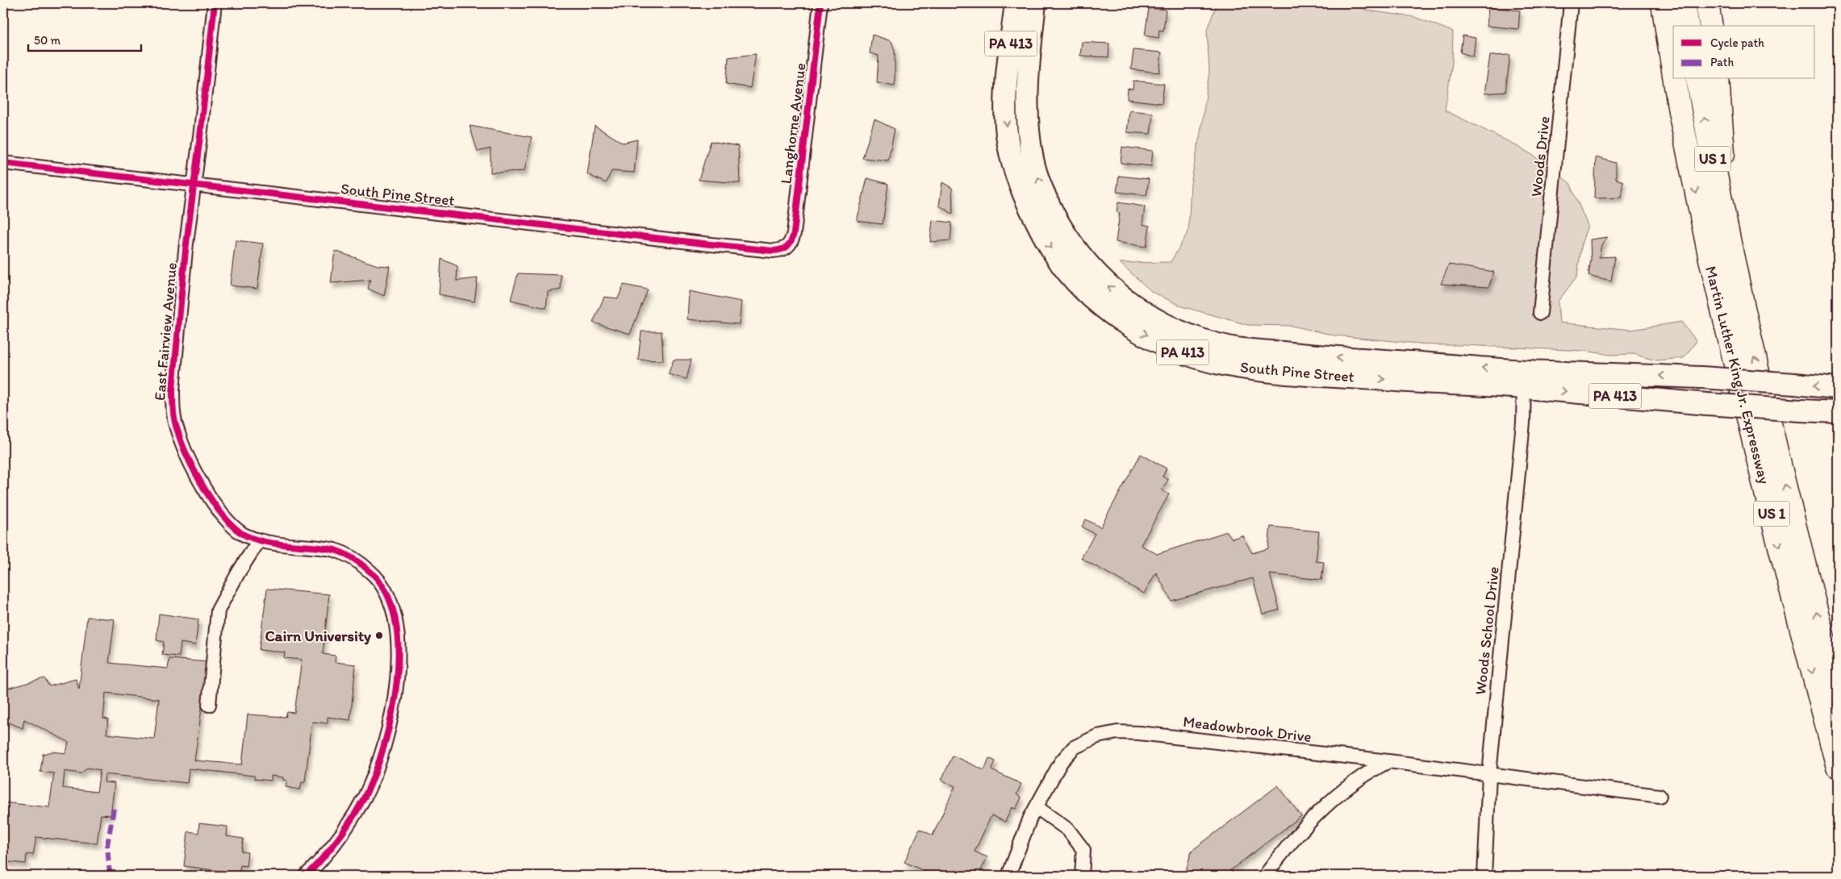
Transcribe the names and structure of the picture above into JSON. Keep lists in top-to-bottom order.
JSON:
{
  "streets": {
    "highway": ["US 1", "Martin Luther King Jr. Expressway"],
    "main road": ["PA 413", "South Pine Street"],
    "street": [
      "Langhorne Avenue",
      "Woods Drive",
      "East Fairview Avenue",
      "Woods School Drive",
      "Meadowbrook Drive"
    ]
  },
  "crossings": [
    ["Langhorne Avenue", "South Pine Street"],
    ["South Pine Street", "East Fairview Avenue"],
    ["South Pine Street", "Woods School Drive"],
    ["Woods School Drive", "Meadowbrook Drive"]
  ],
  "places": ["Cairn University"],
  "legend": ["Cycle path", "Path"],
  "scale_bar": "50 m"
}
